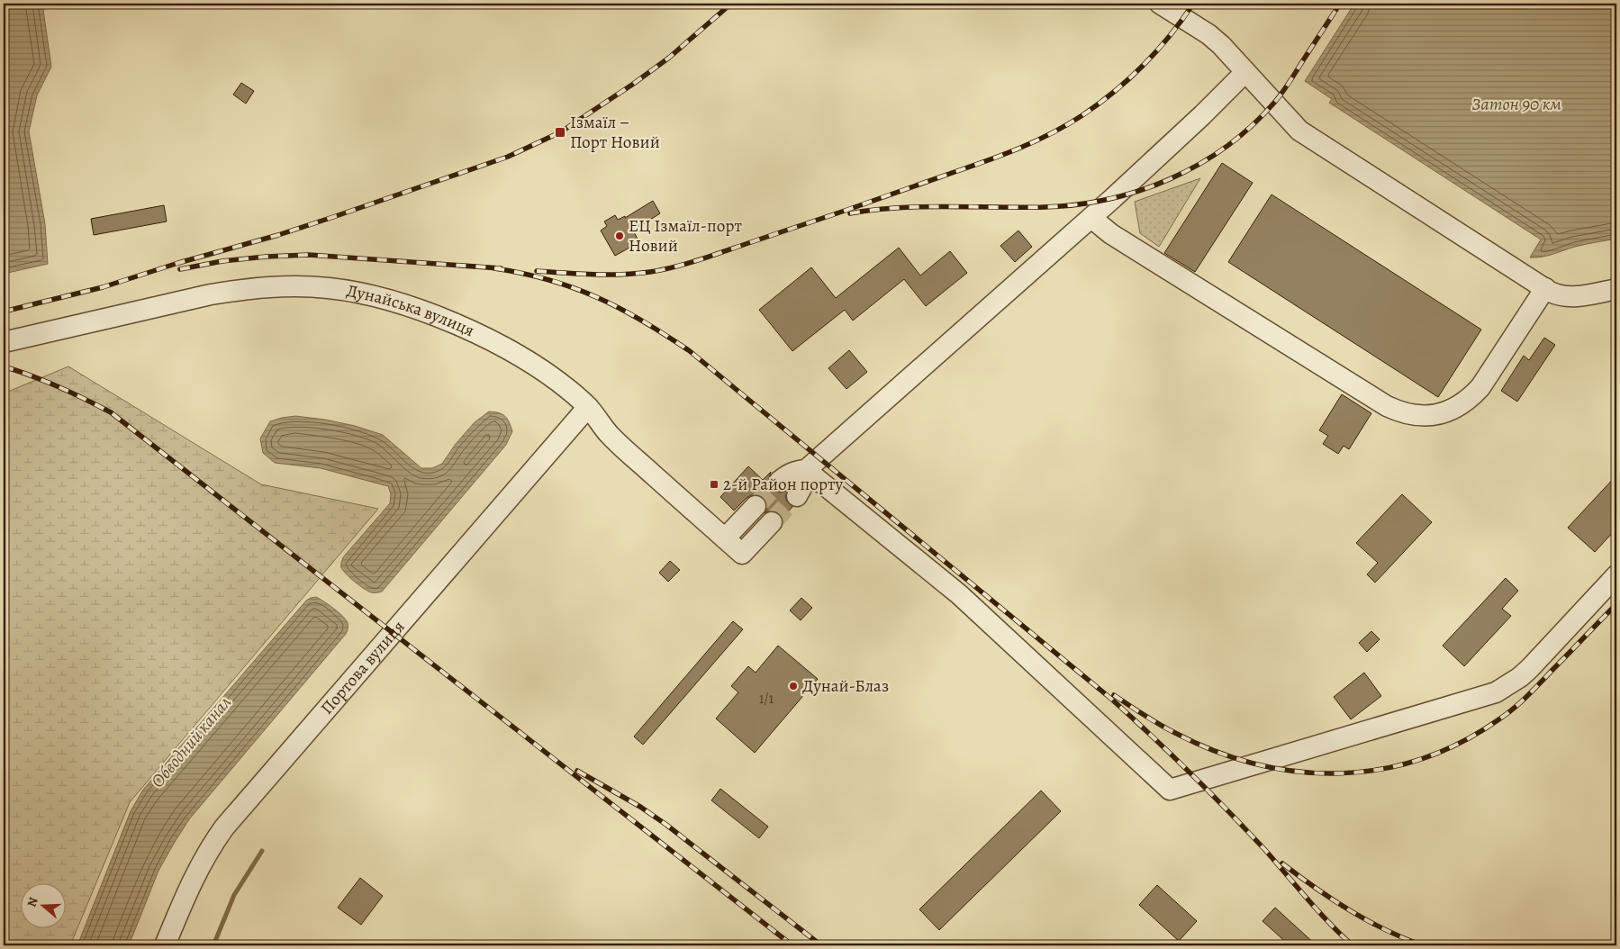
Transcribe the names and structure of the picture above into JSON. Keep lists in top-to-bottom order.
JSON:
{
  "streets": {
    "street": ["Дунайська вулиця", "Портова вулиця"]
  },
  "crossings": [
    ["Дунайська вулиця", "Портова вулиця"]
  ],
  "water": ["Затон 90 км", "Обводний канал"],
  "places": {
    "transit": ["Ізмаїл – Порт Новий", "2-й Район порту"],
    "other": ["ЕЦ Ізмаїл-порт Новий", "Дунай-Блаз"]
  },
  "house_numbers": ["1/1"],
  "north": "left"
}
